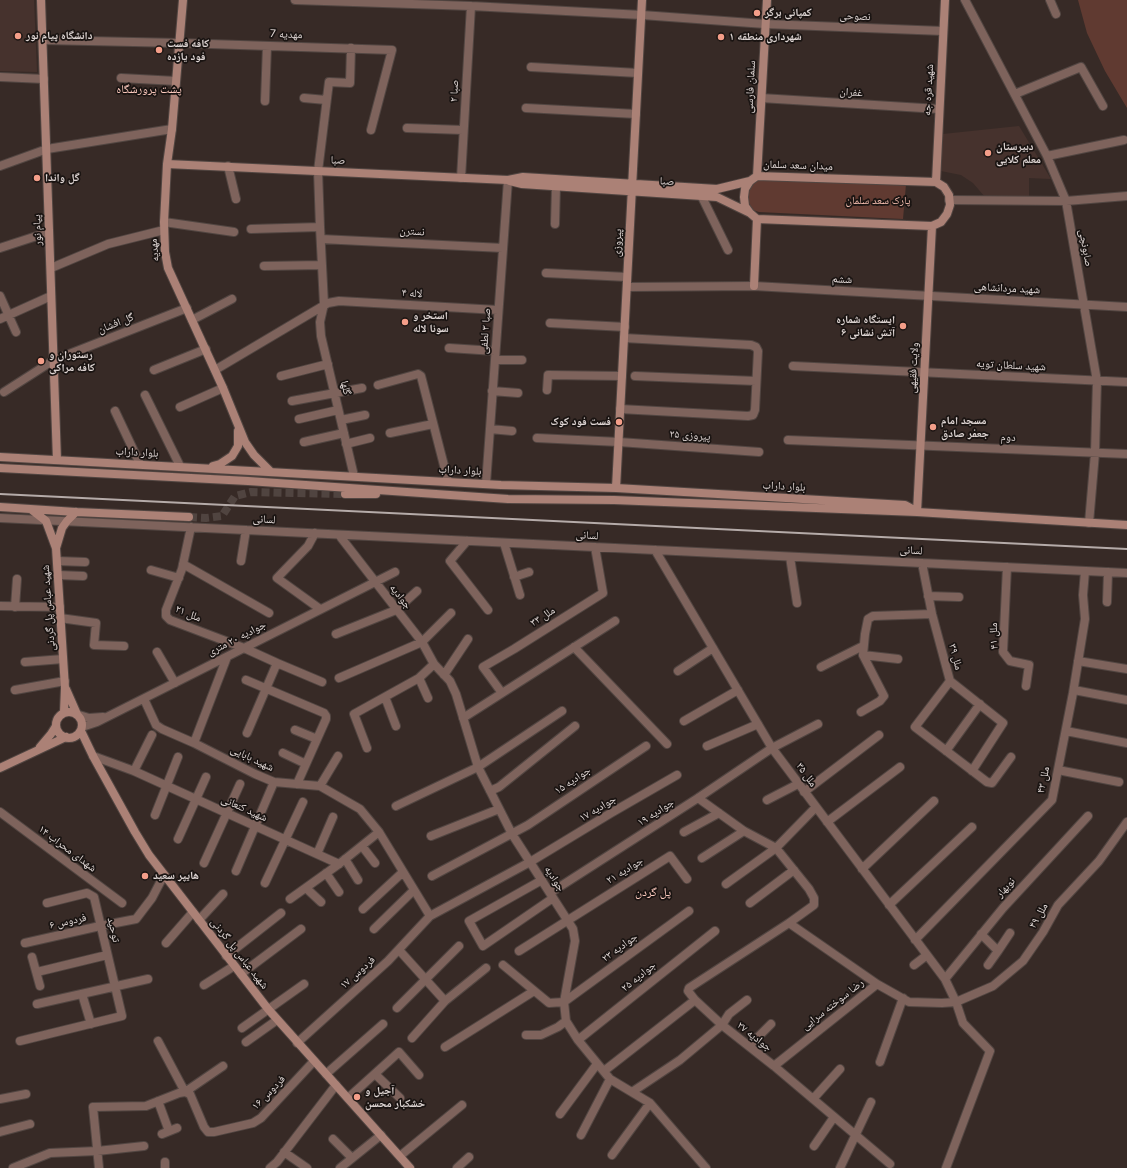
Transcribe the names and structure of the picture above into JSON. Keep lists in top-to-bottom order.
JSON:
{
  "streets": {
    "street": [
      "نصوحی",
      "مهدیه 7",
      "سلمان فارسی",
      "شهید قره جه",
      "صبا ۲",
      "غفران",
      "صبا",
      "میدان سعد سلمان",
      "پیام نور",
      "نسترن",
      "پیروزی",
      "صابونچی",
      "مهدیه",
      "ششم",
      "شهید مردانشاهی",
      "لاله ۴",
      "گل افشان",
      "صبا ۳ لطفی",
      "شهید سلطان تویه",
      "ولایت فقیهی",
      "گلها",
      "پیروزی ۲۵",
      "دوم",
      "بلوار داراب",
      "لسانی",
      "جوادیه",
      "شهید عباس پل گردنی",
      "ملل ۲۱",
      "ملل ۳۳",
      "ملل ۴۱",
      "جوادیه ۲۰ متری",
      "ملل ۳۹",
      "شهید بابایی",
      "ملل ۳۵",
      "ملل ۴۳",
      "جوادیه ۱۵",
      "شهید کنعانی",
      "جوادیه ۱۷",
      "جوادیه ۱۹",
      "شهدای محراب ۱۴",
      "جوادیه ۲۱",
      "نوبهار",
      "ملل ۴۹",
      "فردوس ۶",
      "توحید",
      "جوادیه ۲۳",
      "فردوس ۱۷",
      "جوادیه ۲۵",
      "رضا سوخته سرایی",
      "جوادیه ۲۷",
      "فردوس ۱۶"
    ]
  },
  "crossings": [
    ["نصوحی", "سلمان فارسی"],
    ["نصوحی", "شهید قره جه"],
    ["نصوحی", "صبا ۲"],
    ["نصوحی", "پیروزی"],
    ["مهدیه 7", "پیام نور"],
    ["مهدیه 7", "مهدیه"],
    ["مهدیه 7", "گلها"],
    ["سلمان فارسی", "غفران"],
    ["سلمان فارسی", "میدان سعد سلمان"],
    ["شهید قره جه", "غفران"],
    ["شهید قره جه", "میدان سعد سلمان"],
    ["صبا ۲", "صبا"],
    ["صبا", "میدان سعد سلمان"],
    ["صبا", "پیروزی"],
    ["صبا", "مهدیه"],
    ["صبا", "صبا ۳ لطفی"],
    ["صبا", "گلها"],
    ["پیام نور", "گل افشان"],
    ["پیام نور", "بلوار داراب"],
    ["نسترن", "صبا ۳ لطفی"],
    ["نسترن", "گلها"],
    ["پیروزی", "ششم"],
    ["پیروزی", "پیروزی ۲۵"],
    ["پیروزی", "بلوار داراب"],
    ["صابونچی", "شهید مردانشاهی"],
    ["صابونچی", "شهید سلطان تویه"],
    ["صابونچی", "دوم"],
    ["صابونچی", "بلوار داراب"],
    ["مهدیه", "گل افشان"],
    ["مهدیه", "بلوار داراب"],
    ["ششم", "شهید مردانشاهی"],
    ["ششم", "ولایت فقیهی"],
    ["شهید مردانشاهی", "ولایت فقیهی"],
    ["لاله ۴", "صبا ۳ لطفی"],
    ["لاله ۴", "گلها"],
    ["صبا ۳ لطفی", "بلوار داراب"],
    ["شهید سلطان تویه", "ولایت فقیهی"],
    ["ولایت فقیهی", "دوم"],
    ["ولایت فقیهی", "بلوار داراب"],
    ["گلها", "بلوار داراب"],
    ["لسانی", "جوادیه"],
    ["لسانی", "شهید عباس پل گردنی"],
    ["لسانی", "ملل ۲۱"],
    ["لسانی", "ملل ۳۳"],
    ["لسانی", "ملل ۴۱"],
    ["لسانی", "ملل ۳۹"],
    ["لسانی", "ملل ۳۵"],
    ["لسانی", "ملل ۴۳"],
    ["جوادیه", "جوادیه ۲۰ متری"],
    ["جوادیه", "جوادیه ۱۵"],
    ["جوادیه", "جوادیه ۱۷"],
    ["جوادیه", "جوادیه ۱۹"],
    ["جوادیه", "جوادیه ۲۱"],
    ["جوادیه", "جوادیه ۲۳"],
    ["جوادیه", "جوادیه ۲۵"],
    ["شهید عباس پل گردنی", "جوادیه ۲۰ متری"],
    ["شهید عباس پل گردنی", "شهید کنعانی"],
    ["شهید عباس پل گردنی", "فردوس ۶"],
    ["شهید عباس پل گردنی", "فردوس ۱۷"],
    ["شهید عباس پل گردنی", "فردوس ۱۶"],
    ["ملل ۲۱", "جوادیه ۲۰ متری"],
    ["جوادیه ۲۰ متری", "شهید بابایی"],
    ["شهید بابایی", "جوادیه ۱۷"],
    ["شهید بابایی", "فردوس ۱۷"],
    ["ملل ۳۵", "ملل ۴۳"],
    ["ملل ۳۵", "جوادیه ۱۹"],
    ["ملل ۳۵", "نوبهار"],
    ["ملل ۳۵", "ملل ۴۹"],
    ["ملل ۳۵", "رضا سوخته سرایی"],
    ["جوادیه ۱۷", "فردوس ۱۷"],
    ["ملل ۴۹", "رضا سوخته سرایی"],
    ["فردوس ۶", "توحید"],
    ["رضا سوخته سرایی", "جوادیه ۲۷"]
  ],
  "districts": ["پشت پرورشگاه", "پل گردن"],
  "parks": ["پارک سعد سلمان"],
  "places": [
    "کمپانی برگر",
    "دانشگاه پیام نور",
    "شهرداری منطقه ۱",
    "کافه فست فود یازده",
    "دبیرستان معلم کلایی",
    "گل واندا",
    "استخر و سونا لاله",
    "ایستگاه شماره ۶ آتش نشانی",
    "رستوران و کافه مراکی",
    "فست فود کوک",
    "مسجد امام جعفر صادق",
    "هایپر سعید",
    "آجیل و خشکبار محسن"
  ]
}
